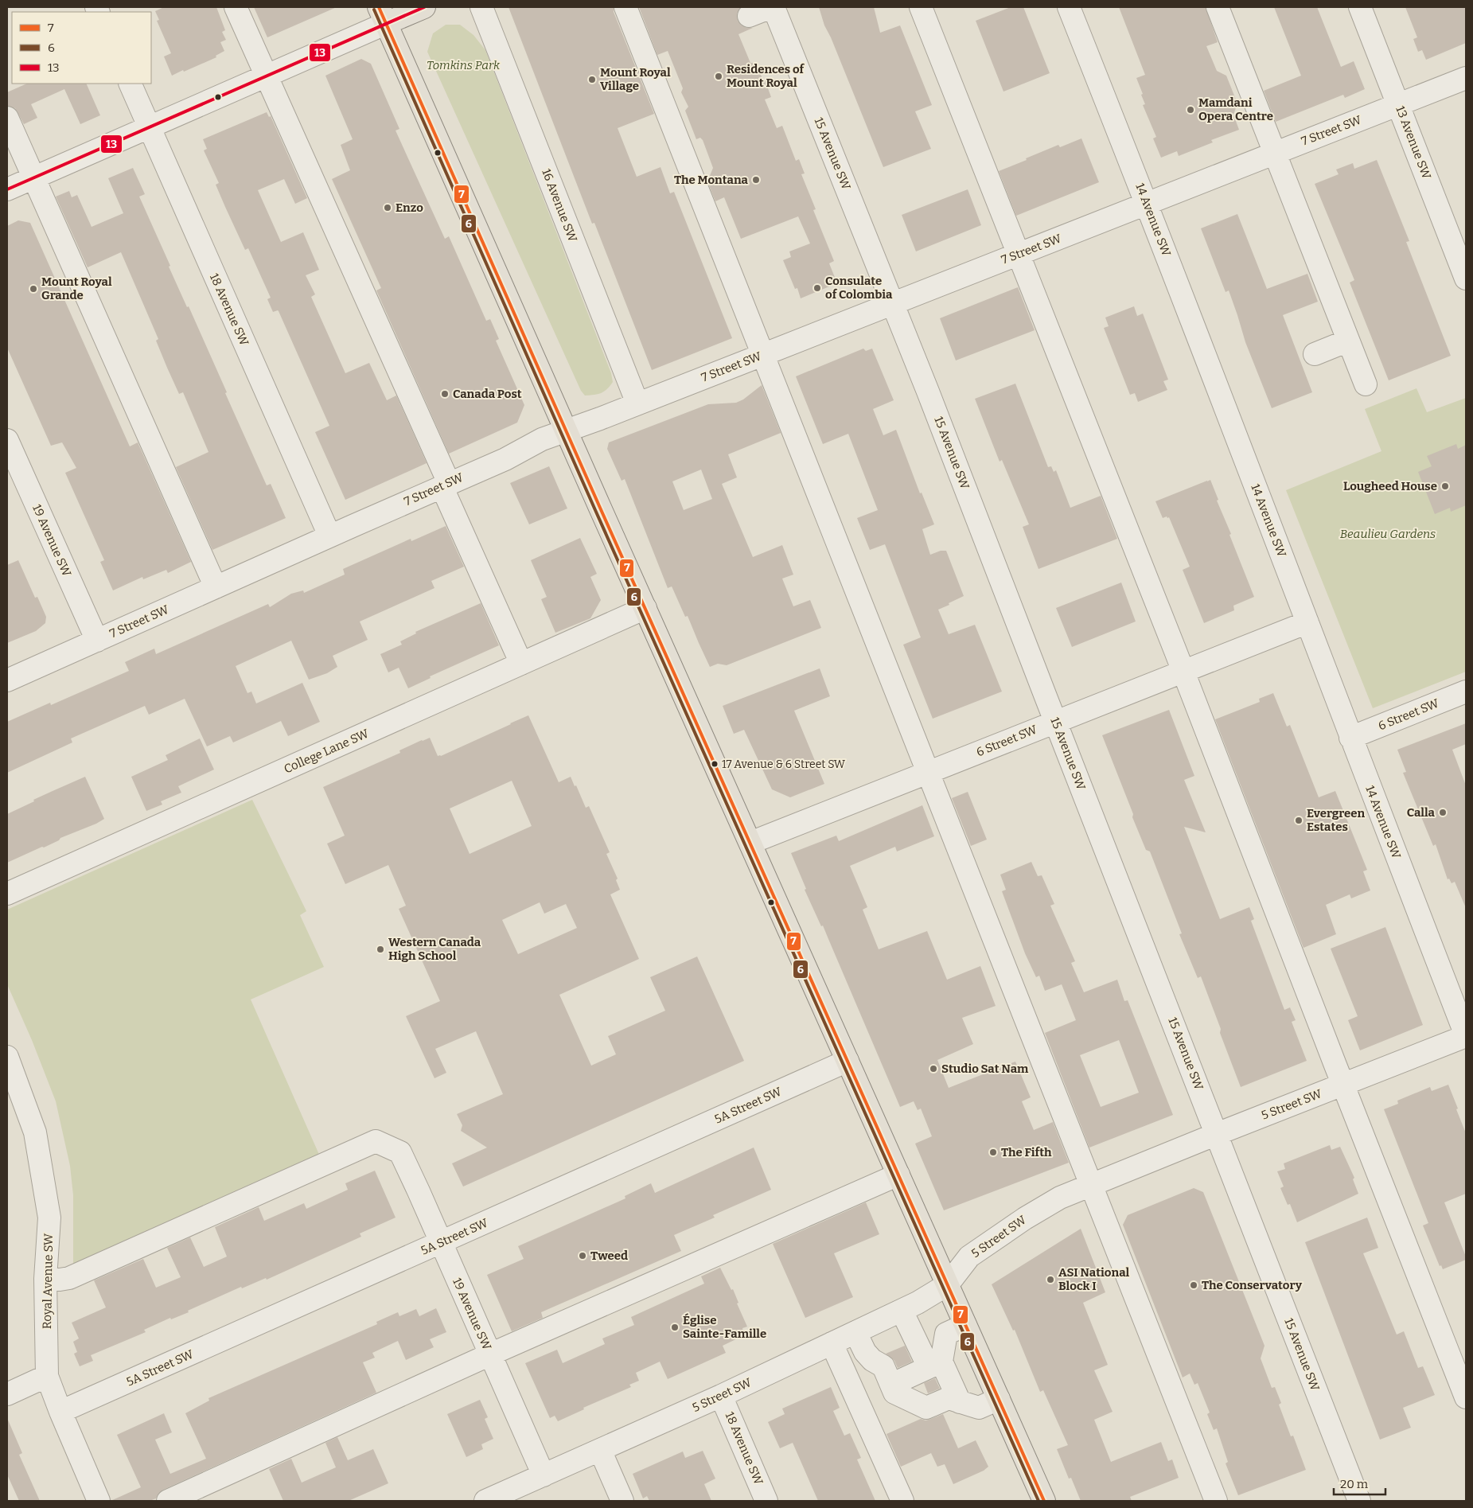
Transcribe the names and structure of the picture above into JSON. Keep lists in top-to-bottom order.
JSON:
{
  "streets": {
    "street": [
      "7 Street SW",
      "13 Avenue SW",
      "15 Avenue SW",
      "16 Avenue SW",
      "14 Avenue SW",
      "18 Avenue SW",
      "19 Avenue SW",
      "6 Street SW",
      "College Lane SW",
      "5 Street SW",
      "5A Street SW",
      "Royal Avenue SW"
    ]
  },
  "crossings": [
    ["7 Street SW", "13 Avenue SW"],
    ["7 Street SW", "15 Avenue SW"],
    ["7 Street SW", "16 Avenue SW"],
    ["7 Street SW", "14 Avenue SW"],
    ["7 Street SW", "18 Avenue SW"],
    ["7 Street SW", "19 Avenue SW"],
    ["15 Avenue SW", "6 Street SW"],
    ["15 Avenue SW", "5 Street SW"],
    ["14 Avenue SW", "6 Street SW"],
    ["14 Avenue SW", "5 Street SW"],
    ["18 Avenue SW", "5 Street SW"],
    ["19 Avenue SW", "5 Street SW"],
    ["19 Avenue SW", "5A Street SW"],
    ["19 Avenue SW", "Royal Avenue SW"],
    ["5A Street SW", "Royal Avenue SW"]
  ],
  "parks": ["Tomkins Park", "Beaulieu Gardens"],
  "places": [
    "Residences of Mount Royal",
    "Mount Royal Village",
    "Mamdani Opera Centre",
    "The Montana",
    "Enzo",
    "Consulate of Colombia",
    "Mount Royal Grande",
    "Canada Post",
    "Lougheed House",
    "17 Avenue & 6 Street SW",
    "Calla",
    "Evergreen Estates",
    "Western Canada High School",
    "Studio Sat Nam",
    "The Fifth",
    "Tweed",
    "ASI National Block I",
    "The Conservatory",
    "Église Sainte-Famille"
  ],
  "lines": ["transit line 7", "transit line 13", "transit line 6"],
  "legend": ["7", "6", "13"],
  "scale_bar": "20 m"
}
